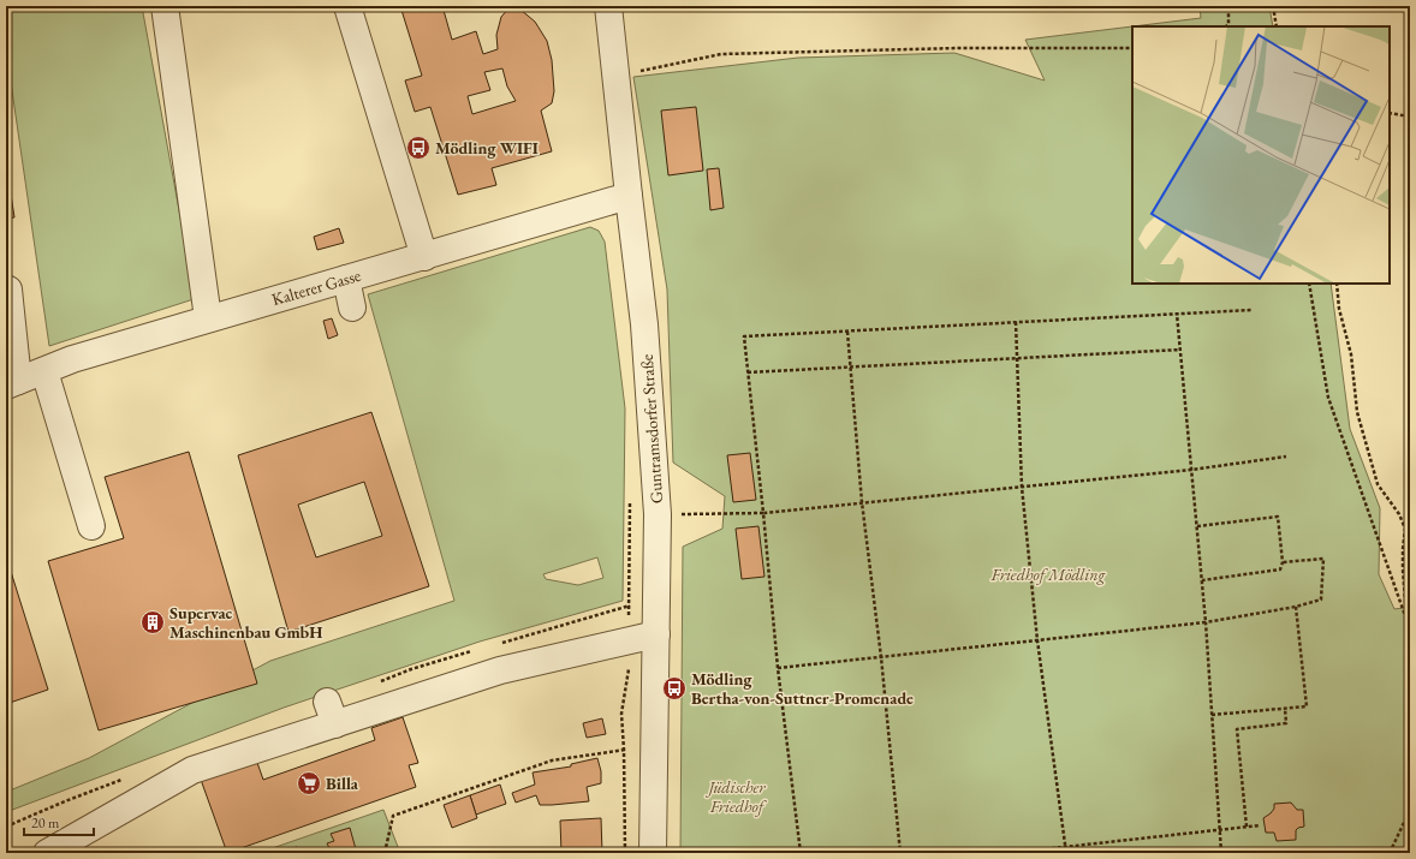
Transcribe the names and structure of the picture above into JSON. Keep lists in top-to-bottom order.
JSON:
{
  "streets": {
    "street": ["Kalterer Gasse", "Guntramsdorfer Straße"]
  },
  "crossings": [
    ["Kalterer Gasse", "Guntramsdorfer Straße"]
  ],
  "parks": ["Friedhof Mödling", "Jüdischer Friedhof"],
  "places": {
    "bus stop": ["Mödling WIFI", "Mödling Bertha-von-Suttner-Promenade"],
    "building": ["Supervac Maschinenbau GmbH"],
    "supermarket": ["Billa"]
  },
  "scale_bar": "20 m"
}
